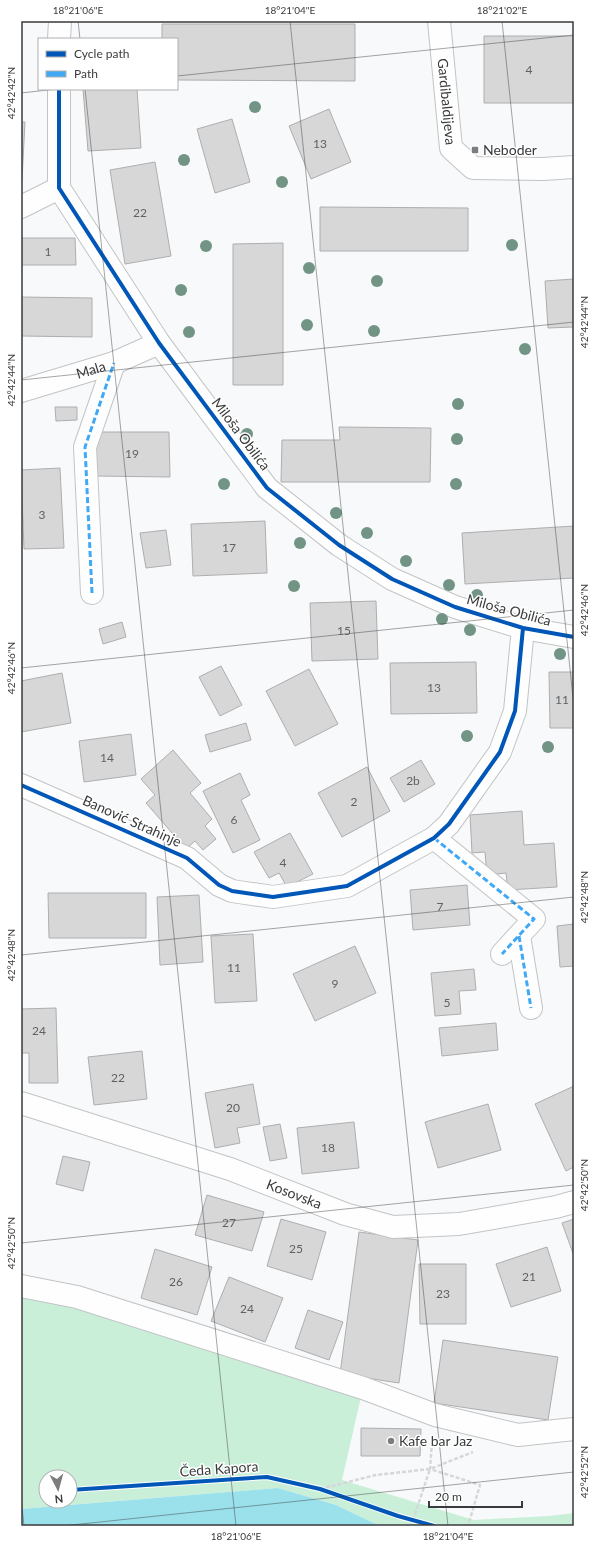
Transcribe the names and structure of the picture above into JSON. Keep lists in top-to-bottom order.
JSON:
{
  "streets": {
    "street": [
      "Gardibaldijeva",
      "Mala",
      "Miloša Obilića",
      "Banović Strahinje",
      "Kosovska"
    ],
    "cycle path": ["Čeda Kapora"]
  },
  "crossings": [
    ["Mala", "Miloša Obilića"],
    ["Miloša Obilića", "Banović Strahinje"]
  ],
  "places": {
    "transit": ["Neboder"],
    "other": ["Kafe bar Jaz"]
  },
  "house_numbers": [
    "4",
    "13",
    "22",
    "1",
    "19",
    "3",
    "17",
    "15",
    "13",
    "11",
    "14",
    "2b",
    "2",
    "6",
    "4",
    "7",
    "11",
    "9",
    "5",
    "24",
    "22",
    "20",
    "18",
    "27",
    "25",
    "21",
    "26",
    "23",
    "24"
  ],
  "legend": ["Cycle path", "Path"],
  "scale_bar": "20 m",
  "north": "bottom",
  "coordinates": [
    "18°21'06\"E",
    "18°21'04\"E",
    "18°21'02\"E",
    "42°42'42\"N",
    "42°42'44\"N",
    "42°42'46\"N",
    "42°42'48\"N",
    "42°42'50\"N",
    "42°42'52\"N"
  ]
}
